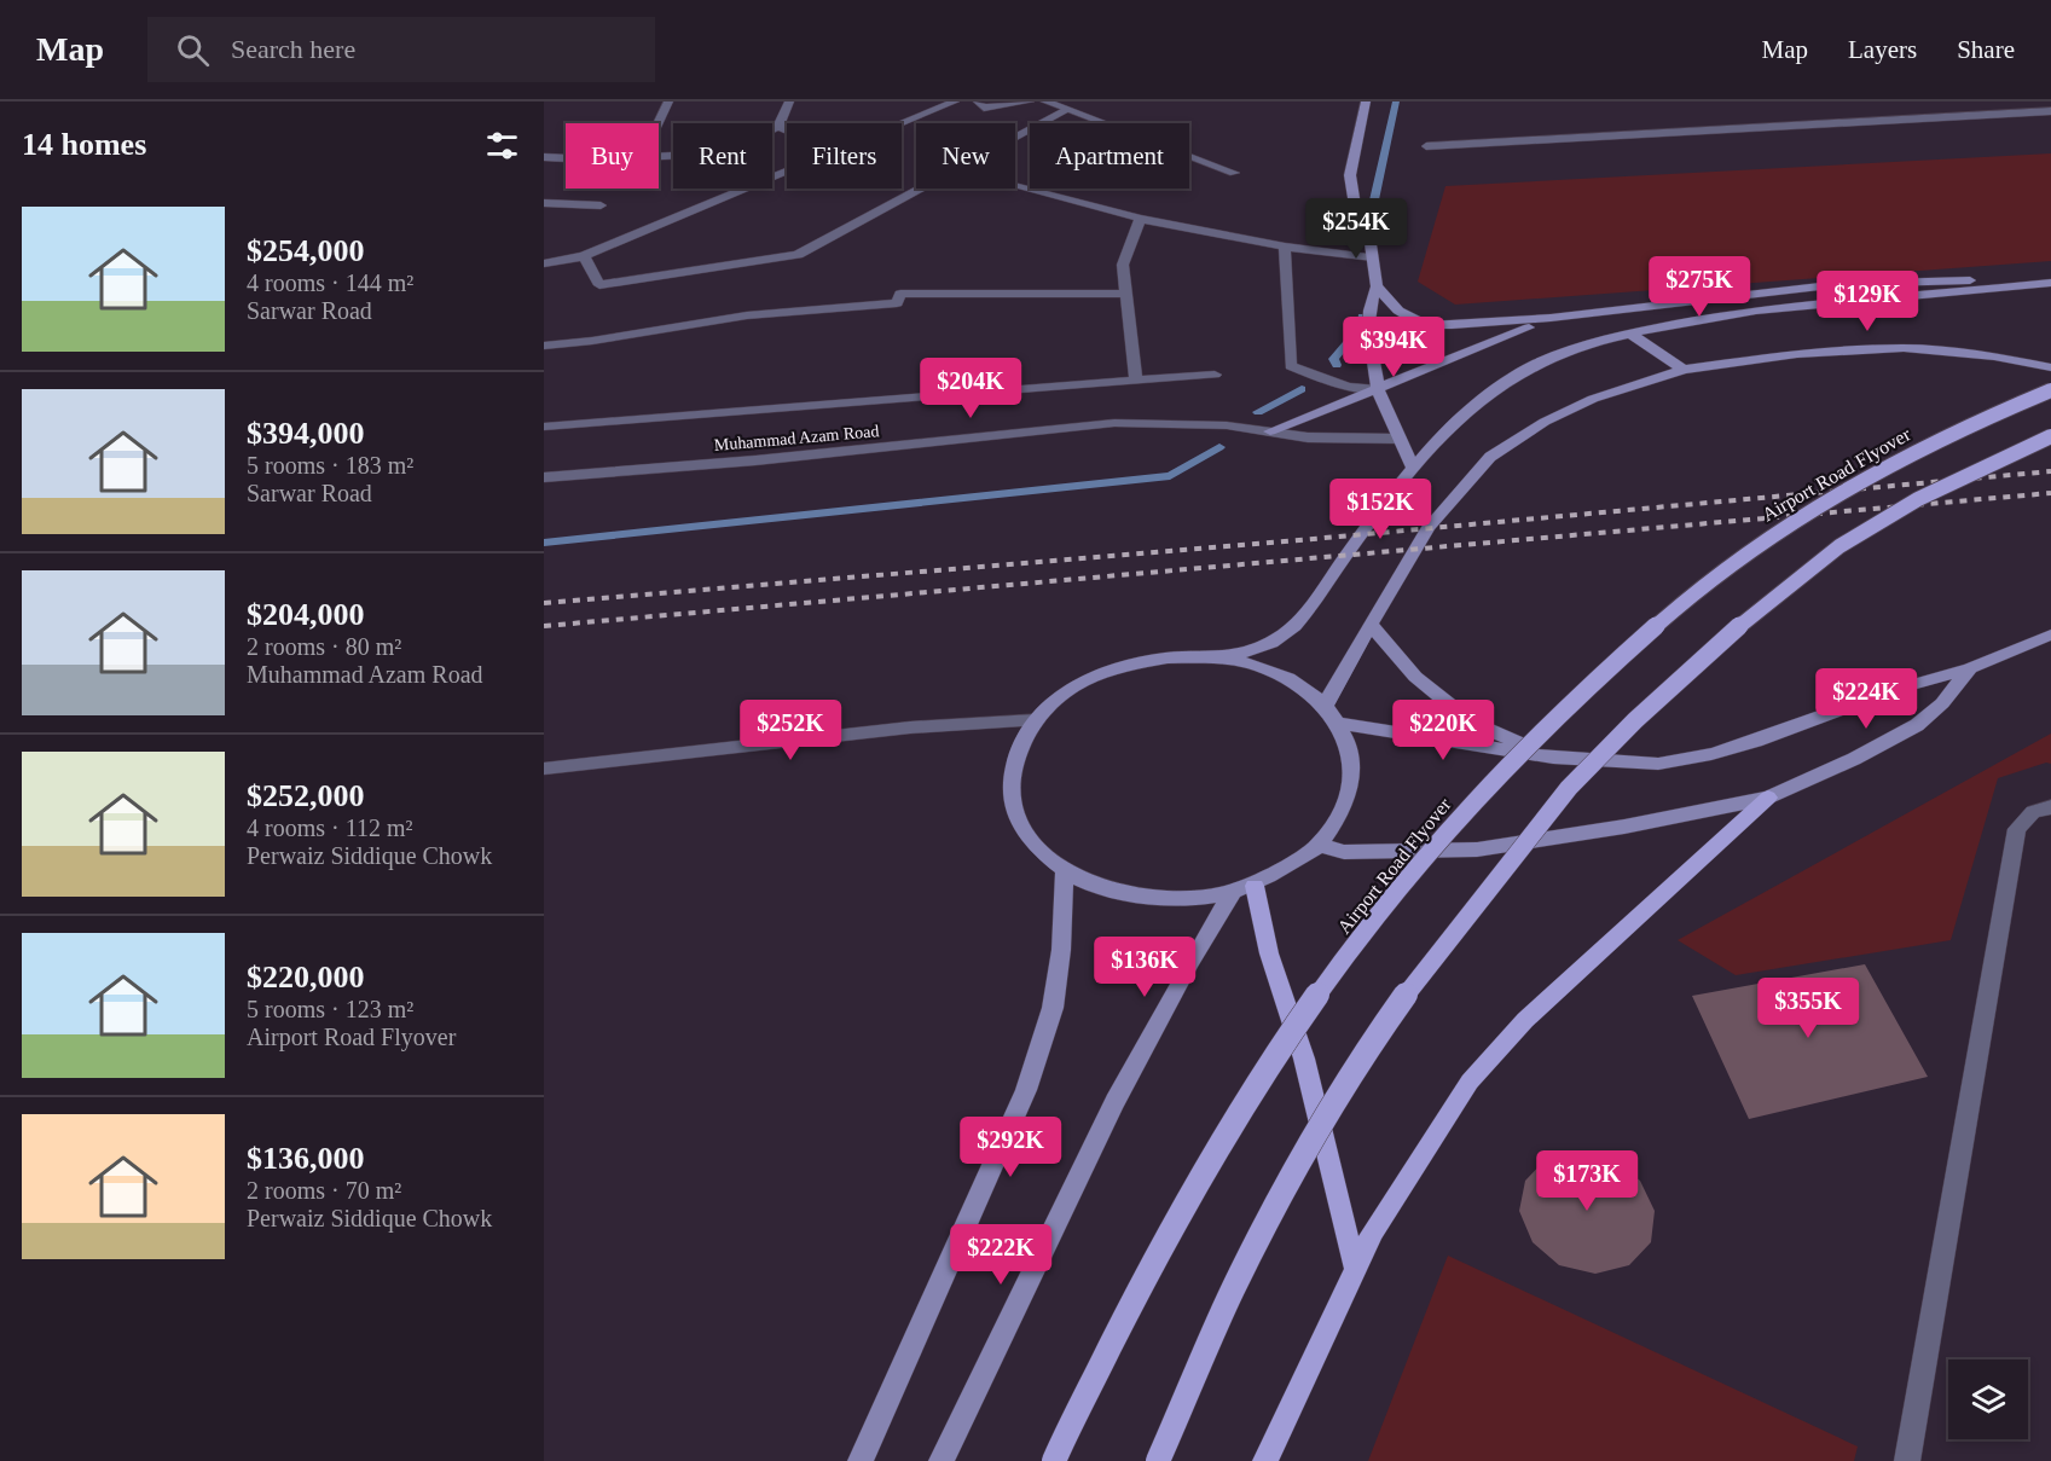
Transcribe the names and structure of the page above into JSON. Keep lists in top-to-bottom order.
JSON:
{
  "streets": {
    "main road": ["Airport Road Flyover"],
    "street": ["Muhammad Azam Road"]
  },
  "page": {
    "header": "Map",
    "search": "Search here",
    "nav": ["Map", "Layers", "Share"],
    "heading": "14 homes",
    "chip": [
      "Buy",
      "Rent",
      "Filters",
      "New",
      "Apartment"
    ],
    "list": [
      {
        "name": "$254,000",
        "note": "4 rooms · 144 m² · Sarwar Road"
      },
      {
        "name": "$394,000",
        "note": "5 rooms · 183 m² · Sarwar Road"
      },
      {
        "name": "$204,000",
        "note": "2 rooms · 80 m² · Muhammad Azam Road"
      },
      {
        "name": "$252,000",
        "note": "4 rooms · 112 m² · Perwaiz Siddique Chowk"
      },
      {
        "name": "$220,000",
        "note": "5 rooms · 123 m² · Airport Road Flyover"
      },
      {
        "name": "$136,000",
        "note": "2 rooms · 70 m² · Perwaiz Siddique Chowk"
      }
    ],
    "price": [
      "$254K",
      "$275K",
      "$129K",
      "$394K",
      "$204K",
      "$152K",
      "$224K",
      "$252K",
      "$220K",
      "$136K",
      "$355K",
      "$292K",
      "$173K",
      "$222K"
    ]
  }
}
